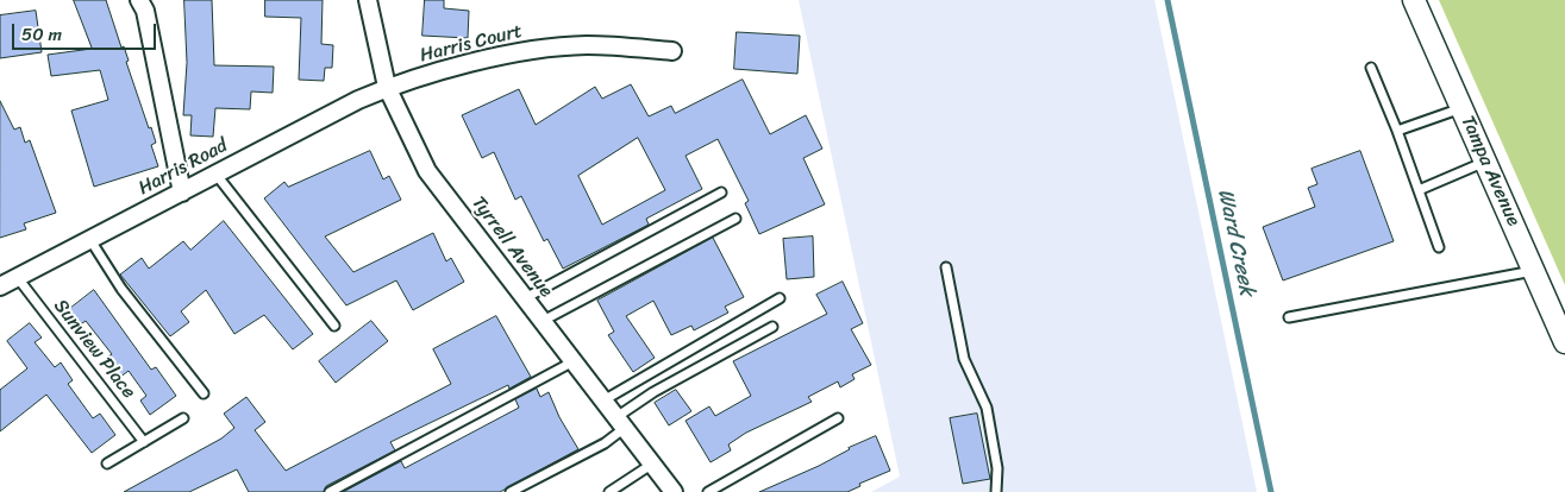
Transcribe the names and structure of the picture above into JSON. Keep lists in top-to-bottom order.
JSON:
{
  "streets": {
    "street": [
      "Harris Court",
      "Harris Road",
      "Tampa Avenue",
      "Tyrrell Avenue"
    ],
    "lane": ["Sunview Place"]
  },
  "crossings": [
    ["Harris Court", "Harris Road"],
    ["Harris Court", "Tyrrell Avenue"],
    ["Harris Road", "Tyrrell Avenue"],
    ["Harris Road", "Sunview Place"]
  ],
  "water": ["Ward Creek"],
  "scale_bar": "50 m"
}
